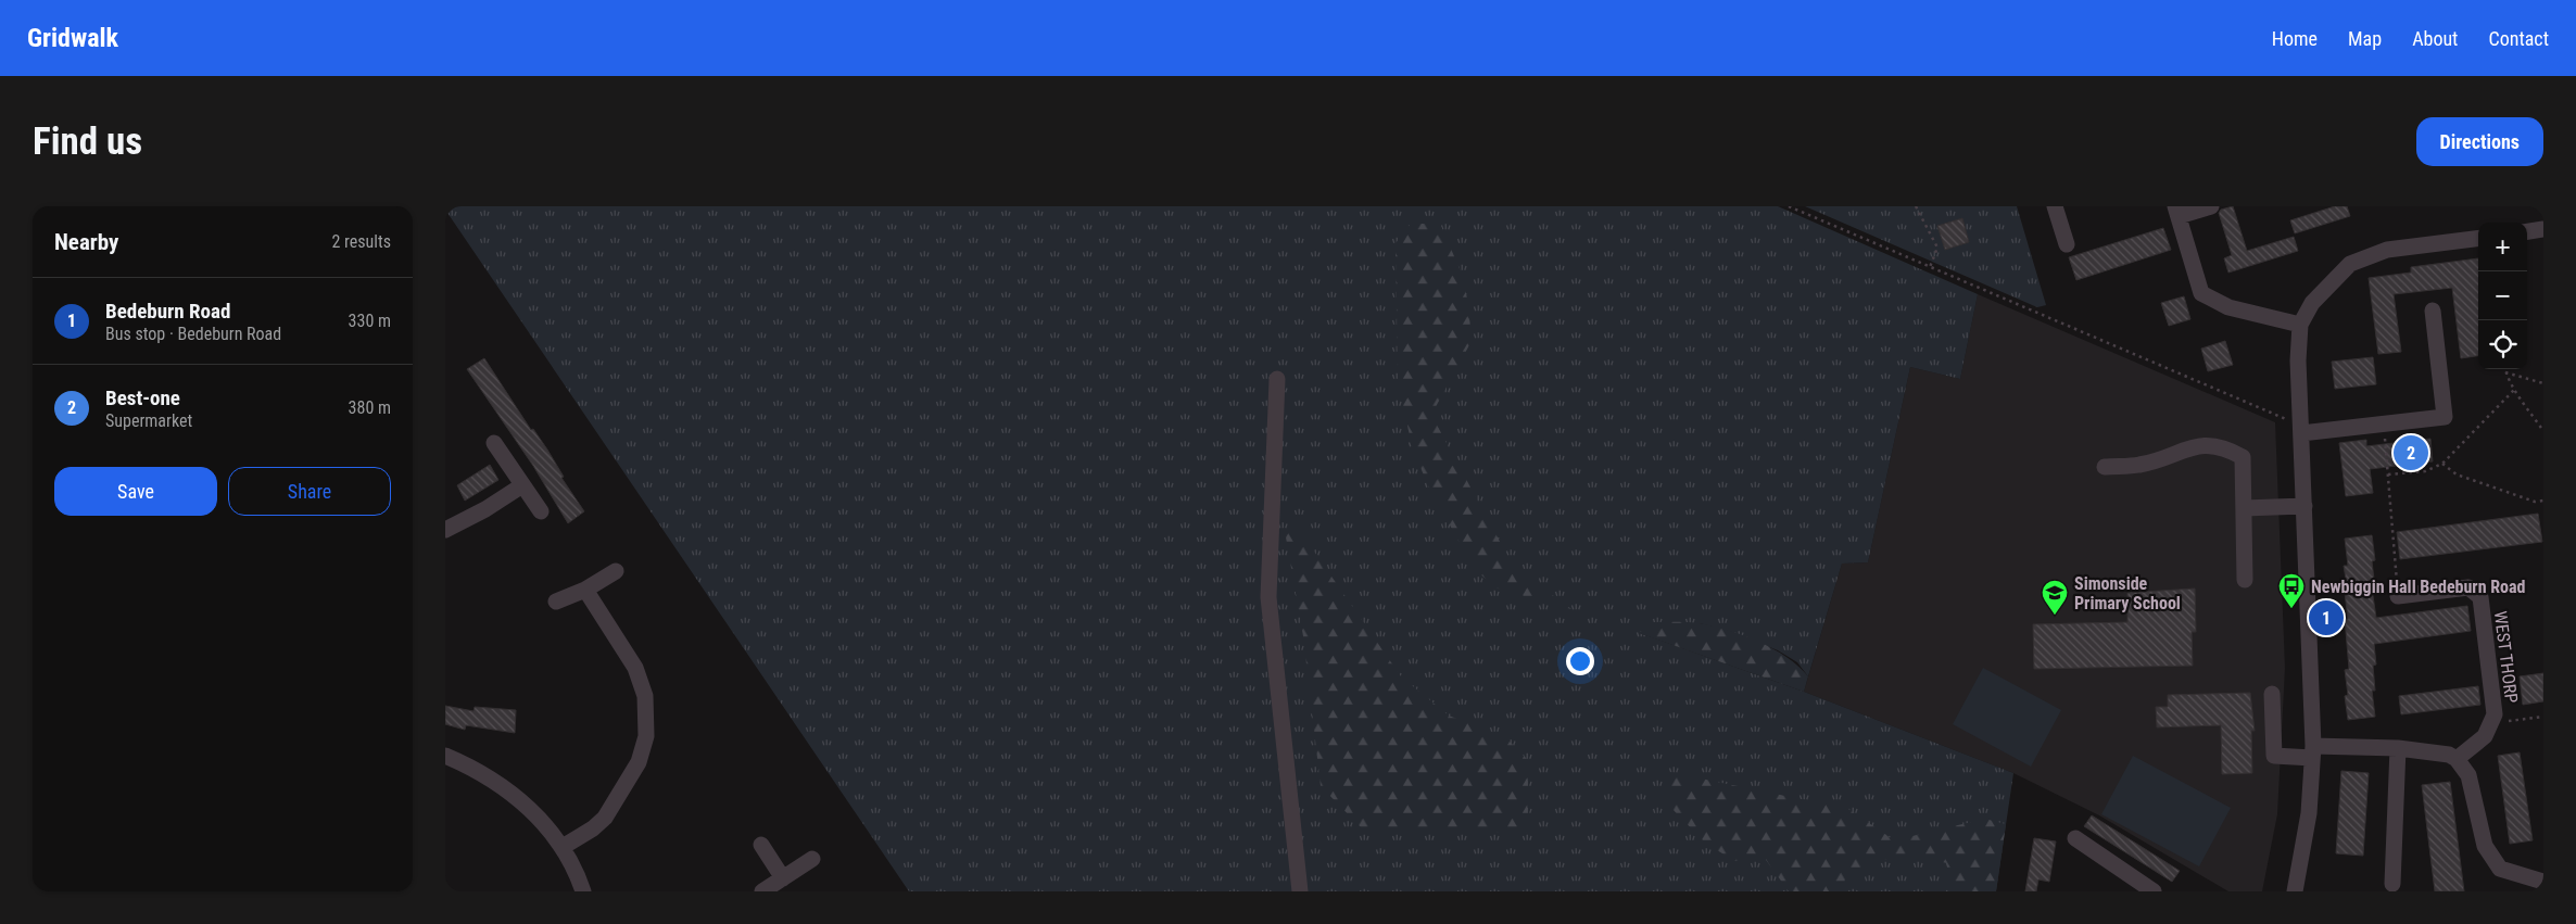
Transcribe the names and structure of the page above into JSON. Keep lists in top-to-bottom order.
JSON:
{
  "streets": {
    "street": ["WEST THORP"]
  },
  "places": {
    "bus stop": ["Newbiggin Hall Bedeburn Road"],
    "school or university": ["Simonside Primary School"]
  },
  "page": {
    "header": "Gridwalk",
    "nav": [
      "Home",
      "Map",
      "About",
      "Contact"
    ],
    "buttons": [
      "Directions",
      ["Save", "Share"]
    ],
    "title": "Find us",
    "heading": ["Nearby", "2 results"],
    "map_buttons": ["+", "−"],
    "list": [
      {
        "mark": "1",
        "name": "Bedeburn Road",
        "note": "Bus stop · Bedeburn Road",
        "value": "330 m"
      },
      {
        "mark": "2",
        "name": "Best-one",
        "note": "Supermarket",
        "value": "380 m"
      }
    ],
    "pins": ["2", "1"]
  }
}
